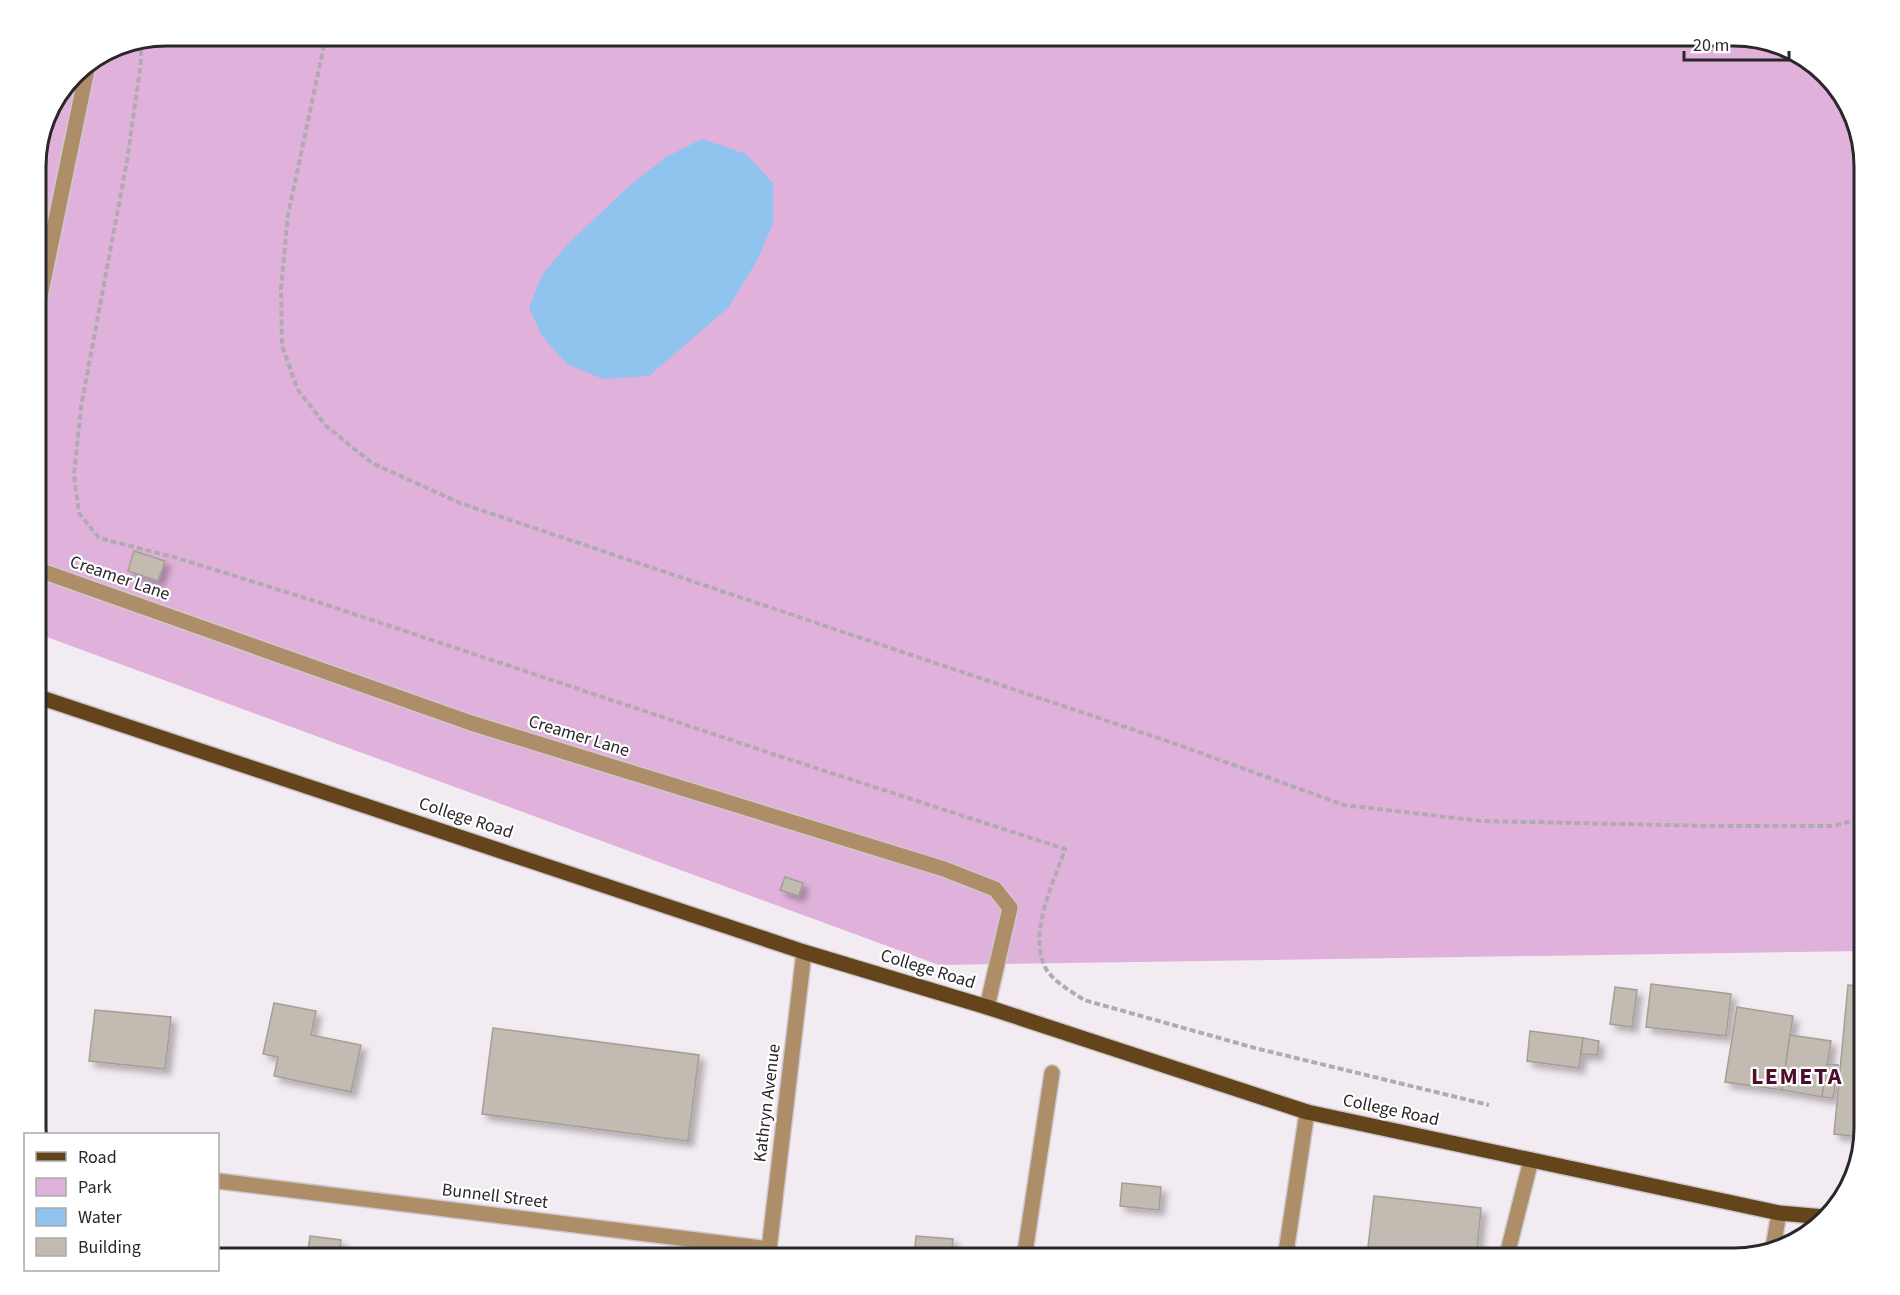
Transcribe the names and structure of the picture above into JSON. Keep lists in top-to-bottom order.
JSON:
{
  "streets": {
    "main road": ["College Road"],
    "street": ["Creamer Lane", "Kathryn Avenue", "Bunnell Street"]
  },
  "crossings": [
    ["Creamer Lane", "College Road"],
    ["College Road", "Kathryn Avenue"]
  ],
  "districts": ["LEMETA"],
  "legend": [
    "Road",
    "Park",
    "Water",
    "Building"
  ],
  "scale_bar": "20 m"
}
